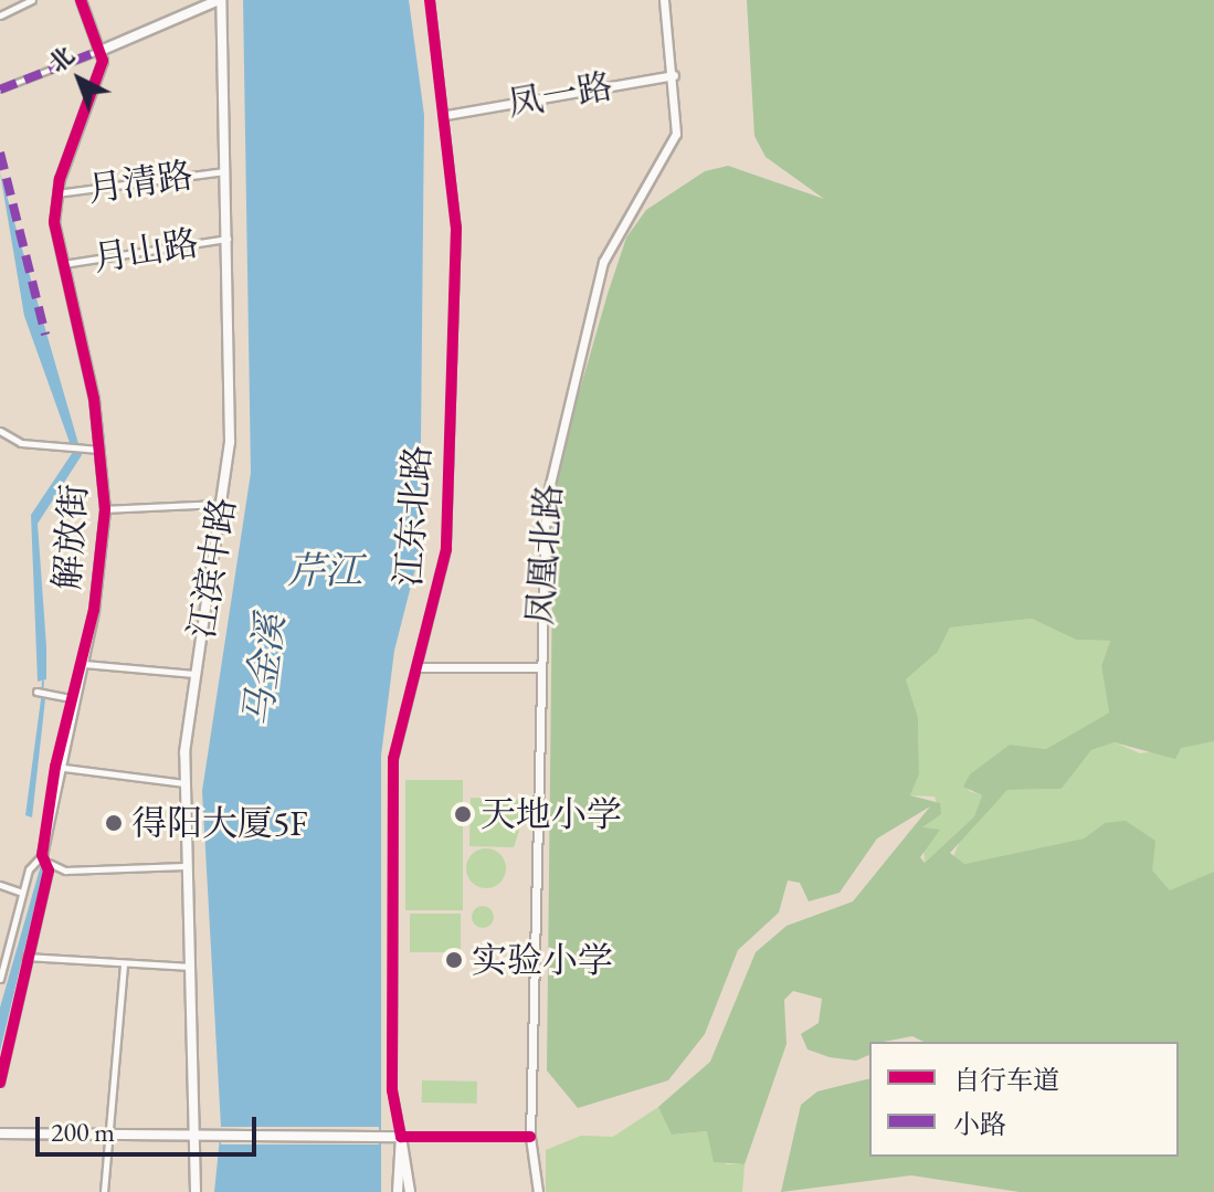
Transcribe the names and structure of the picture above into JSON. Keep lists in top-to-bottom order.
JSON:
{
  "streets": {
    "main road": ["江滨中路"],
    "street": [
      "凤一路",
      "月清路",
      "月山路",
      "江东北路",
      "解放街",
      "凤凰北路"
    ]
  },
  "crossings": [
    ["凤一路", "江东北路"],
    ["凤一路", "凤凰北路"],
    ["月清路", "解放街"],
    ["月清路", "江滨中路"],
    ["月山路", "解放街"],
    ["月山路", "江滨中路"]
  ],
  "water": ["芹江", "马金溪"],
  "places": ["天地小学", "得阳大厦5F", "实验小学"],
  "legend": ["自行车道", "小路"],
  "scale_bar": "200 m",
  "north": "top left"
}
